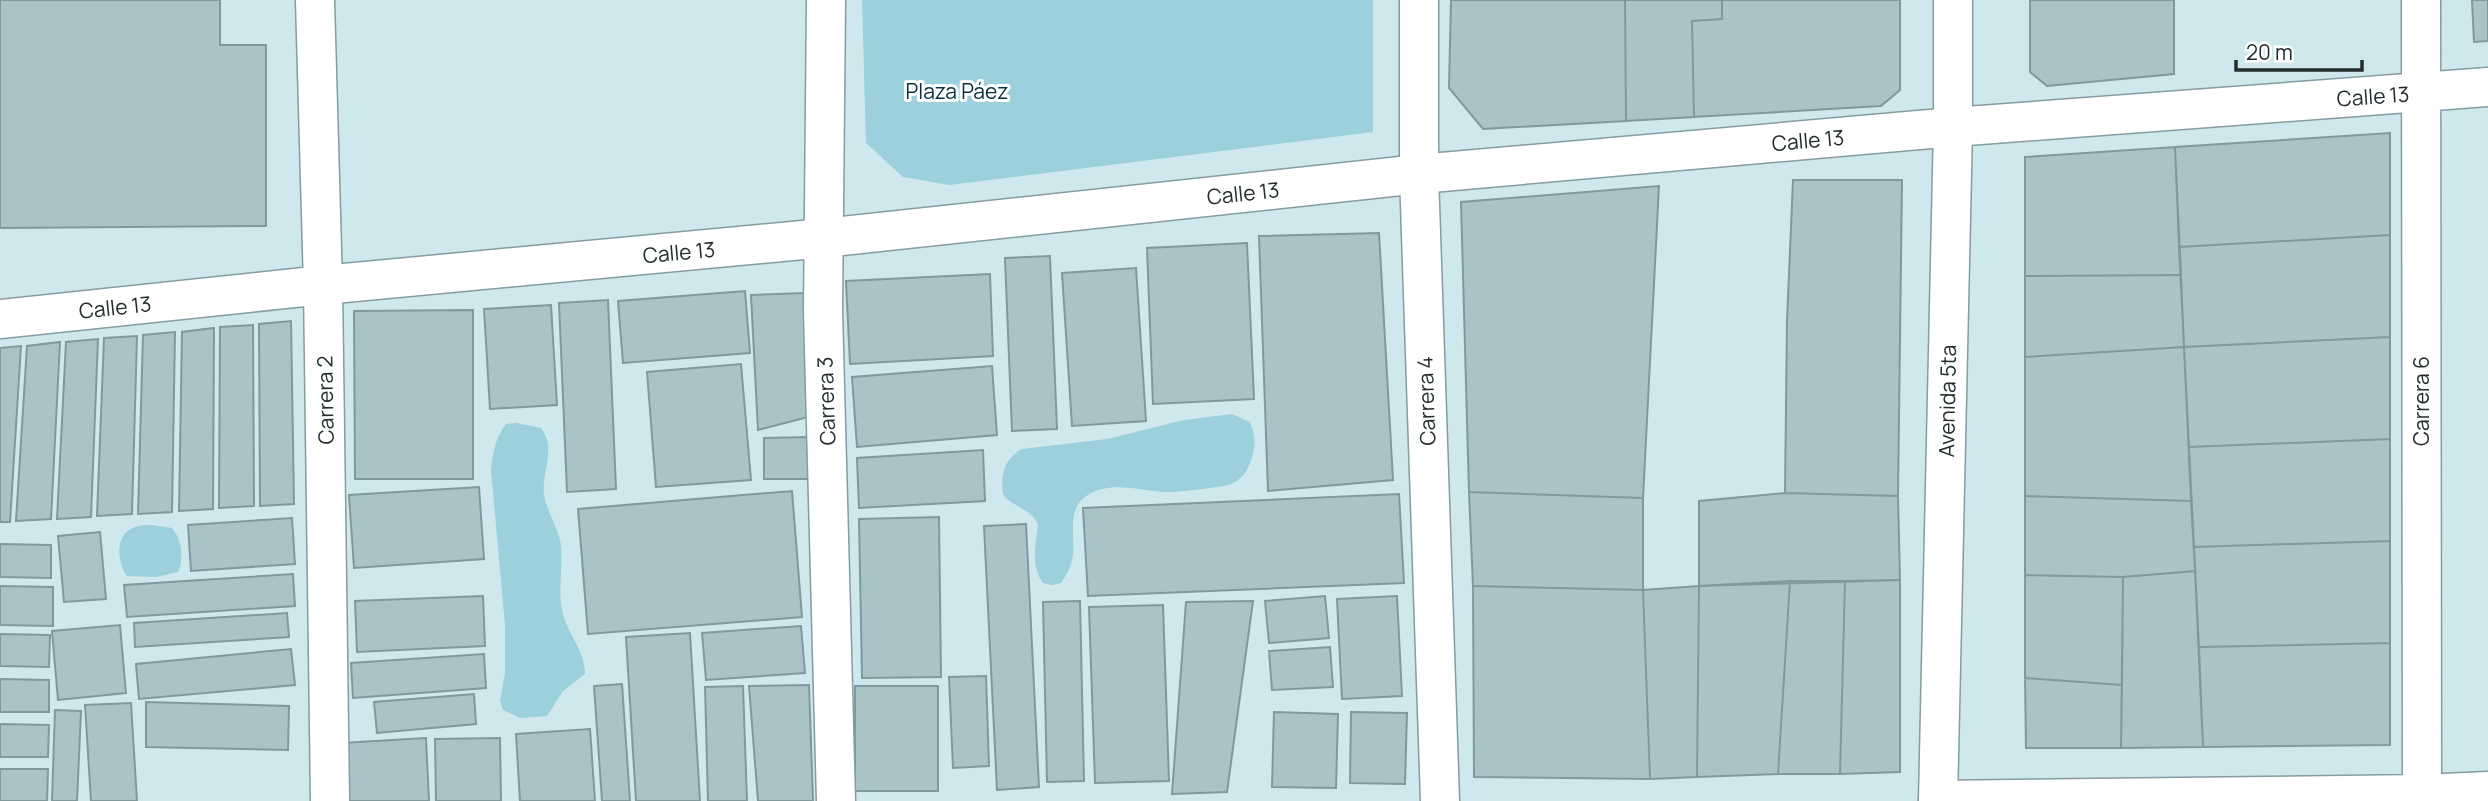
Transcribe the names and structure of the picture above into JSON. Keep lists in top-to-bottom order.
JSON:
{
  "streets": {
    "street": [
      "Calle 13",
      "Carrera 2",
      "Carrera 3",
      "Carrera 4",
      "Avenida 5ta",
      "Carrera 6"
    ]
  },
  "crossings": [
    ["Calle 13", "Carrera 2"],
    ["Calle 13", "Carrera 3"],
    ["Calle 13", "Carrera 4"],
    ["Calle 13", "Avenida 5ta"],
    ["Calle 13", "Carrera 6"]
  ],
  "parks": ["Plaza Páez"],
  "scale_bar": "20 m"
}
